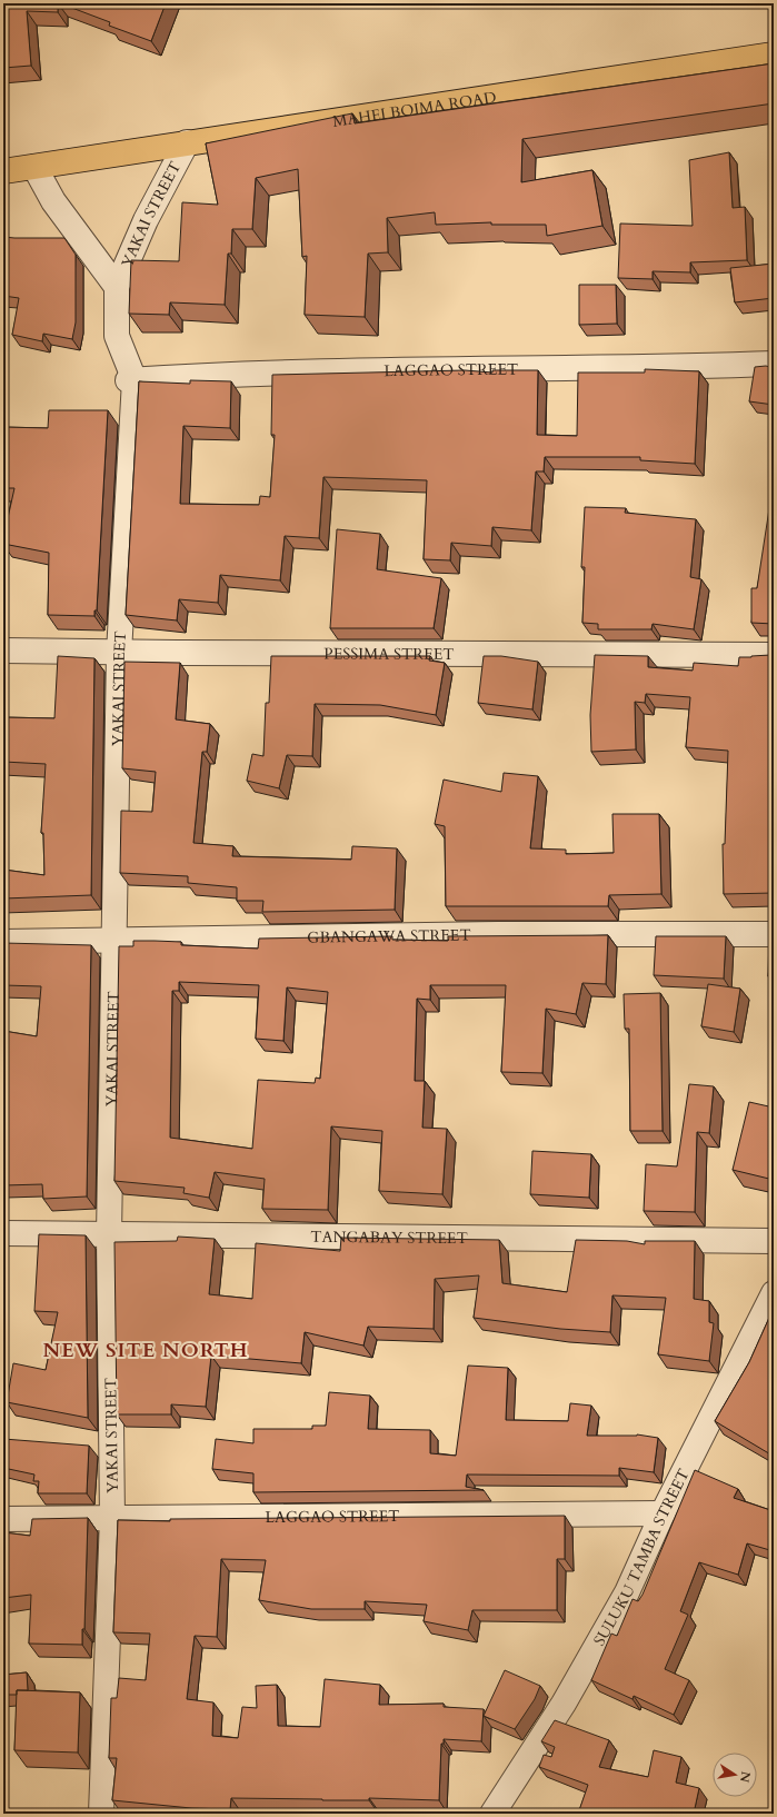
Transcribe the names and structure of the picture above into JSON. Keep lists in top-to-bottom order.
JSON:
{
  "streets": {
    "main road": ["MAHEI BOIMA ROAD"],
    "street": [
      "YAKAI STREET",
      "LAGGAO STREET",
      "PESSIMA STREET",
      "GBANGAWA STREET",
      "TANGABAY STREET",
      "SULUKU TAMBA STREET"
    ]
  },
  "crossings": [
    ["MAHEI BOIMA ROAD", "YAKAI STREET"],
    ["YAKAI STREET", "LAGGAO STREET"],
    ["YAKAI STREET", "PESSIMA STREET"],
    ["YAKAI STREET", "GBANGAWA STREET"],
    ["YAKAI STREET", "TANGABAY STREET"],
    ["LAGGAO STREET", "SULUKU TAMBA STREET"]
  ],
  "districts": ["NEW SITE NORTH"],
  "north": "right"
}
